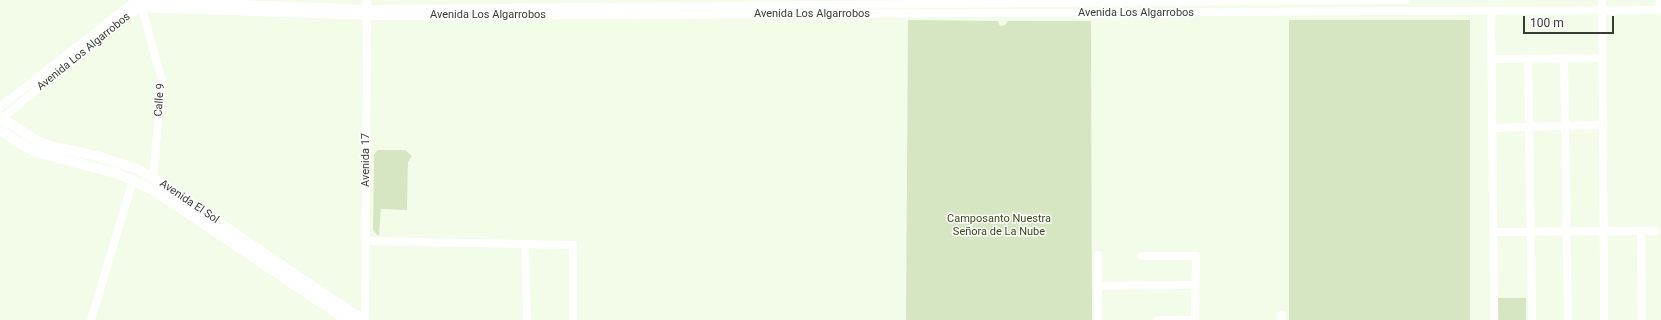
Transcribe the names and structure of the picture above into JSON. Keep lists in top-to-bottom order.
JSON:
{
  "streets": {
    "main road": ["Avenida El Sol"],
    "street": ["Avenida Los Algarrobos", "Calle 9", "Avenida 17"]
  },
  "crossings": [
    ["Avenida Los Algarrobos", "Calle 9"],
    ["Avenida Los Algarrobos", "Avenida 17"],
    ["Avenida Los Algarrobos", "Avenida El Sol"],
    ["Calle 9", "Avenida El Sol"],
    ["Avenida 17", "Avenida El Sol"]
  ],
  "parks": ["Camposanto Nuestra Señora de La Nube"],
  "scale_bar": "100 m"
}
